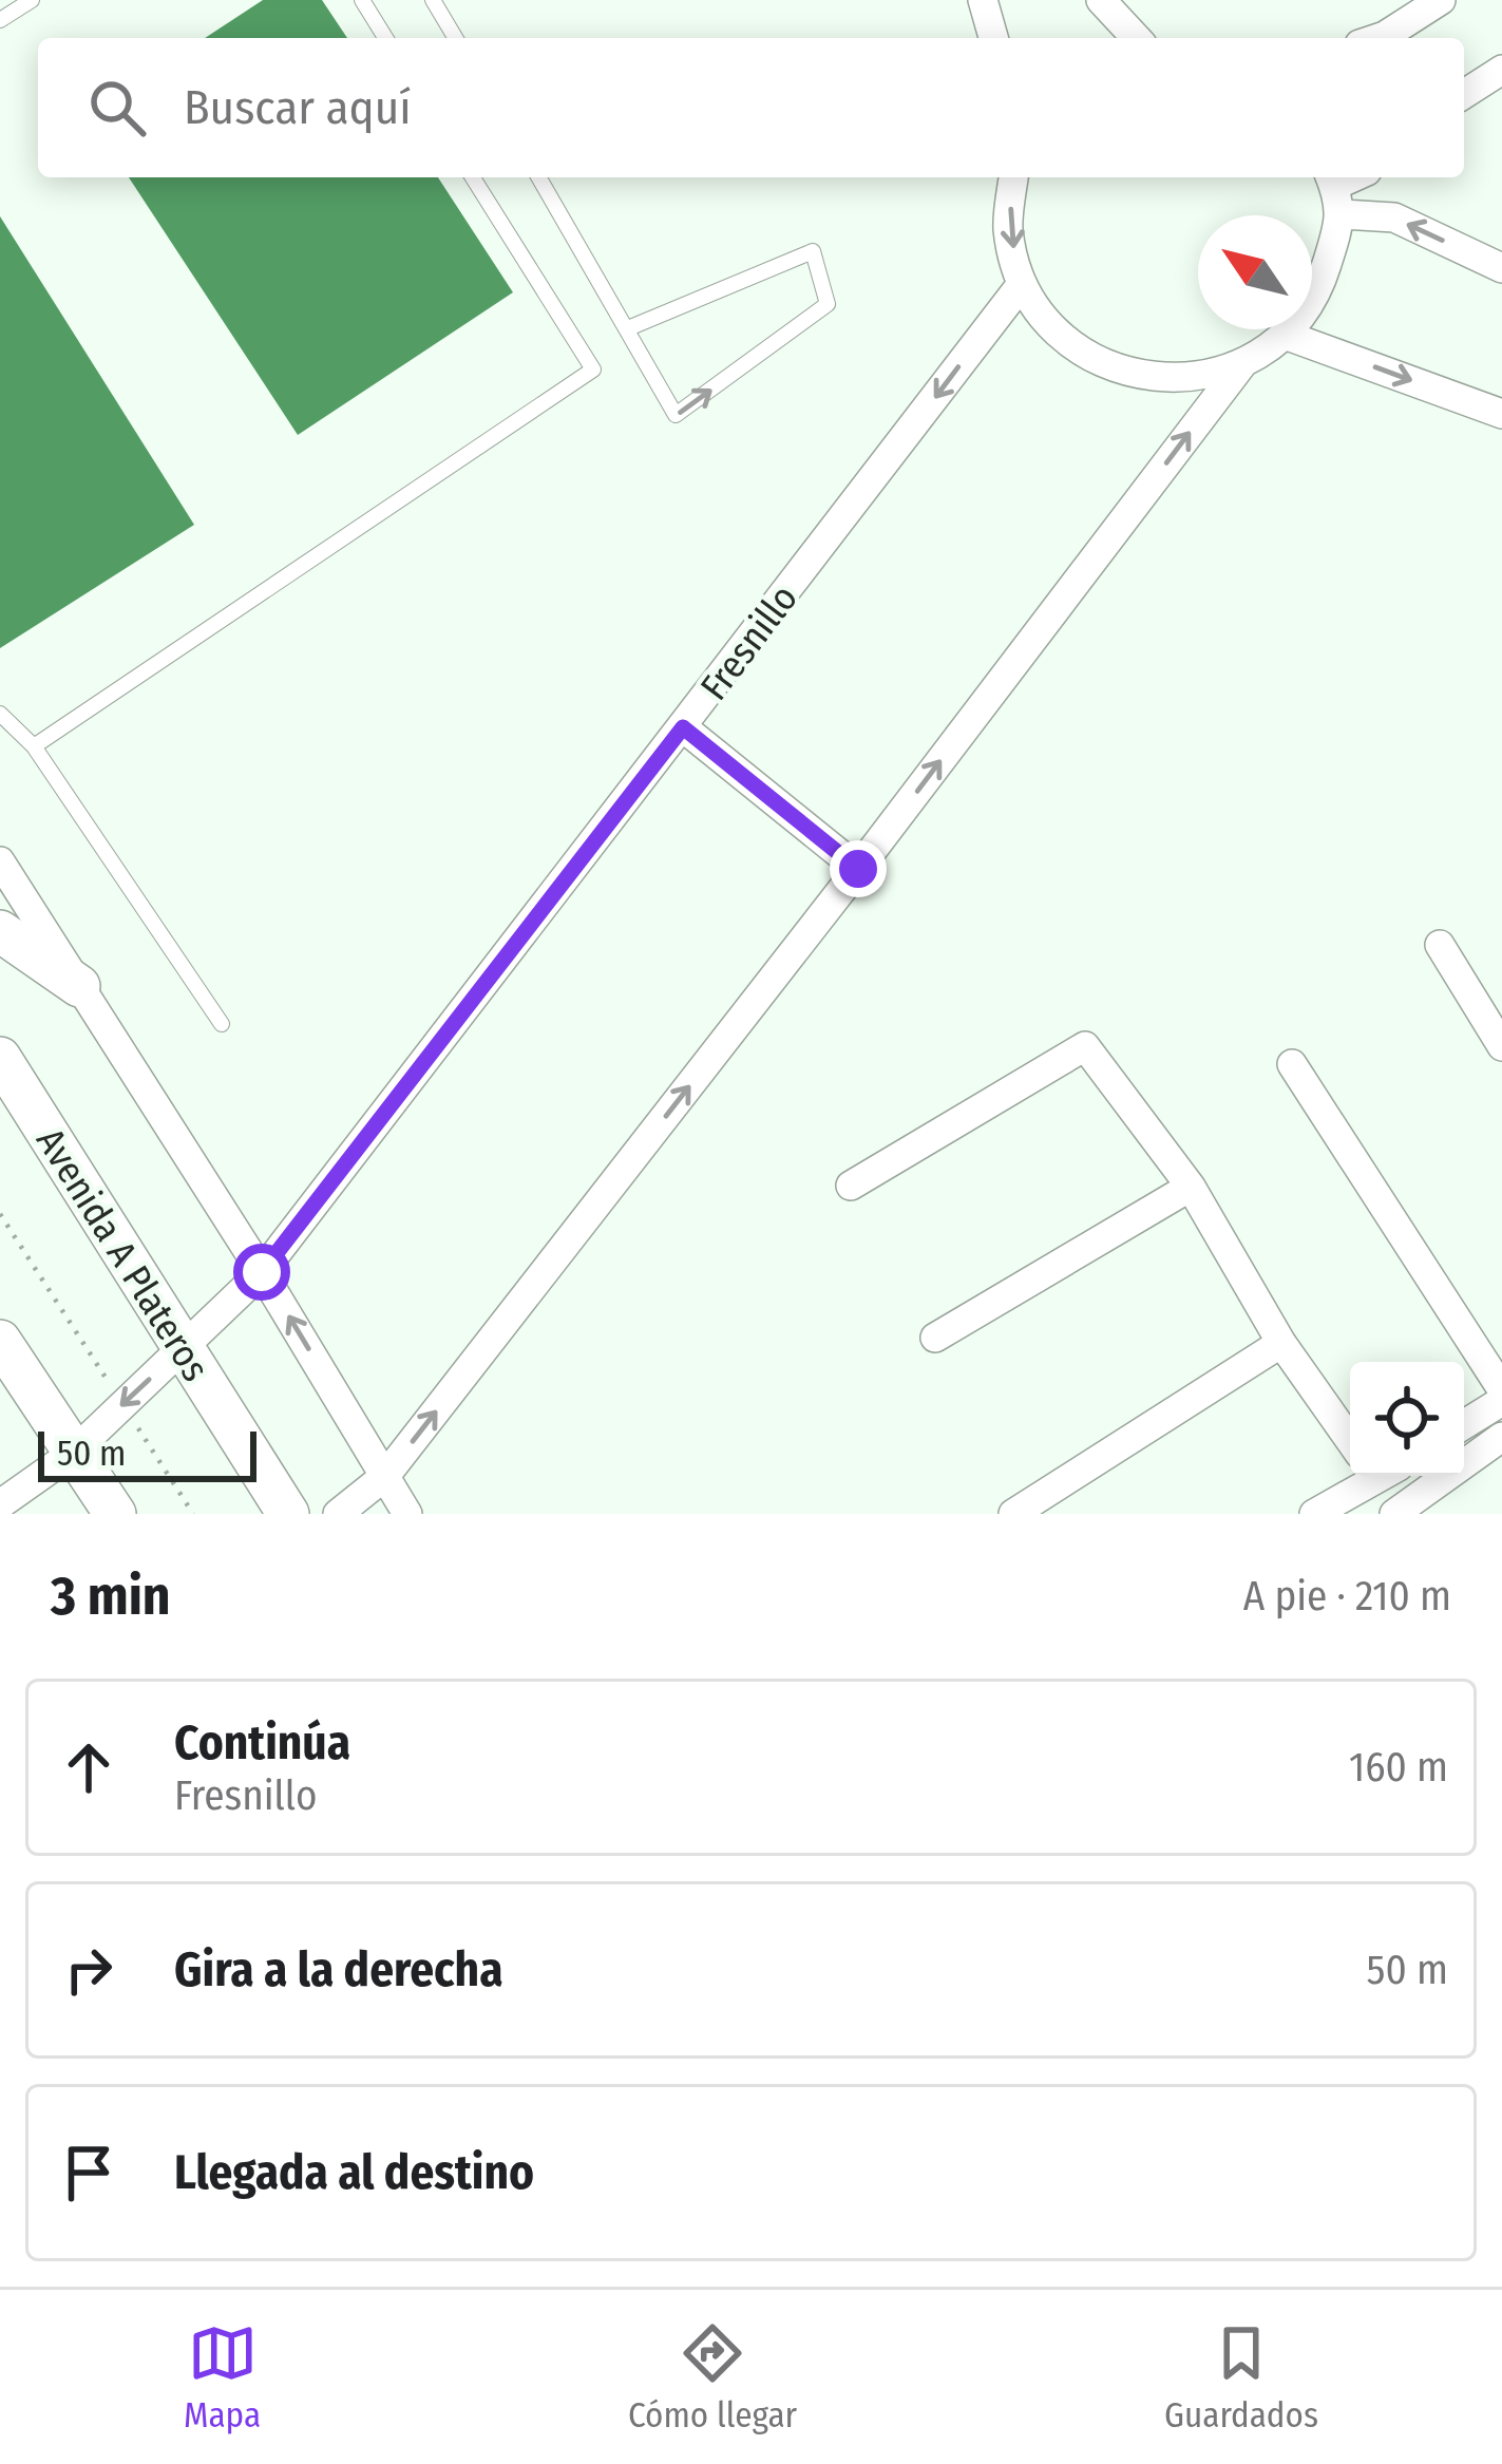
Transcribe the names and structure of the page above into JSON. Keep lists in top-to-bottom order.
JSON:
{
  "streets": {
    "main road": ["Avenida A Plateros"],
    "street": ["Fresnillo"]
  },
  "crossings": [
    ["Fresnillo", "Avenida A Plateros"]
  ],
  "scale_bar": "50 m",
  "north": "top left",
  "page": {
    "search": "Buscar aquí",
    "scale": "50 m",
    "heading": ["3 min", "A pie · 210 m"],
    "list": [
      ["Continúa", "Fresnillo", "160 m"],
      ["Gira a la derecha", "50 m"],
      "Llegada al destino"
    ],
    "nav": ["Mapa", "Cómo llegar", "Guardados"]
  }
}
